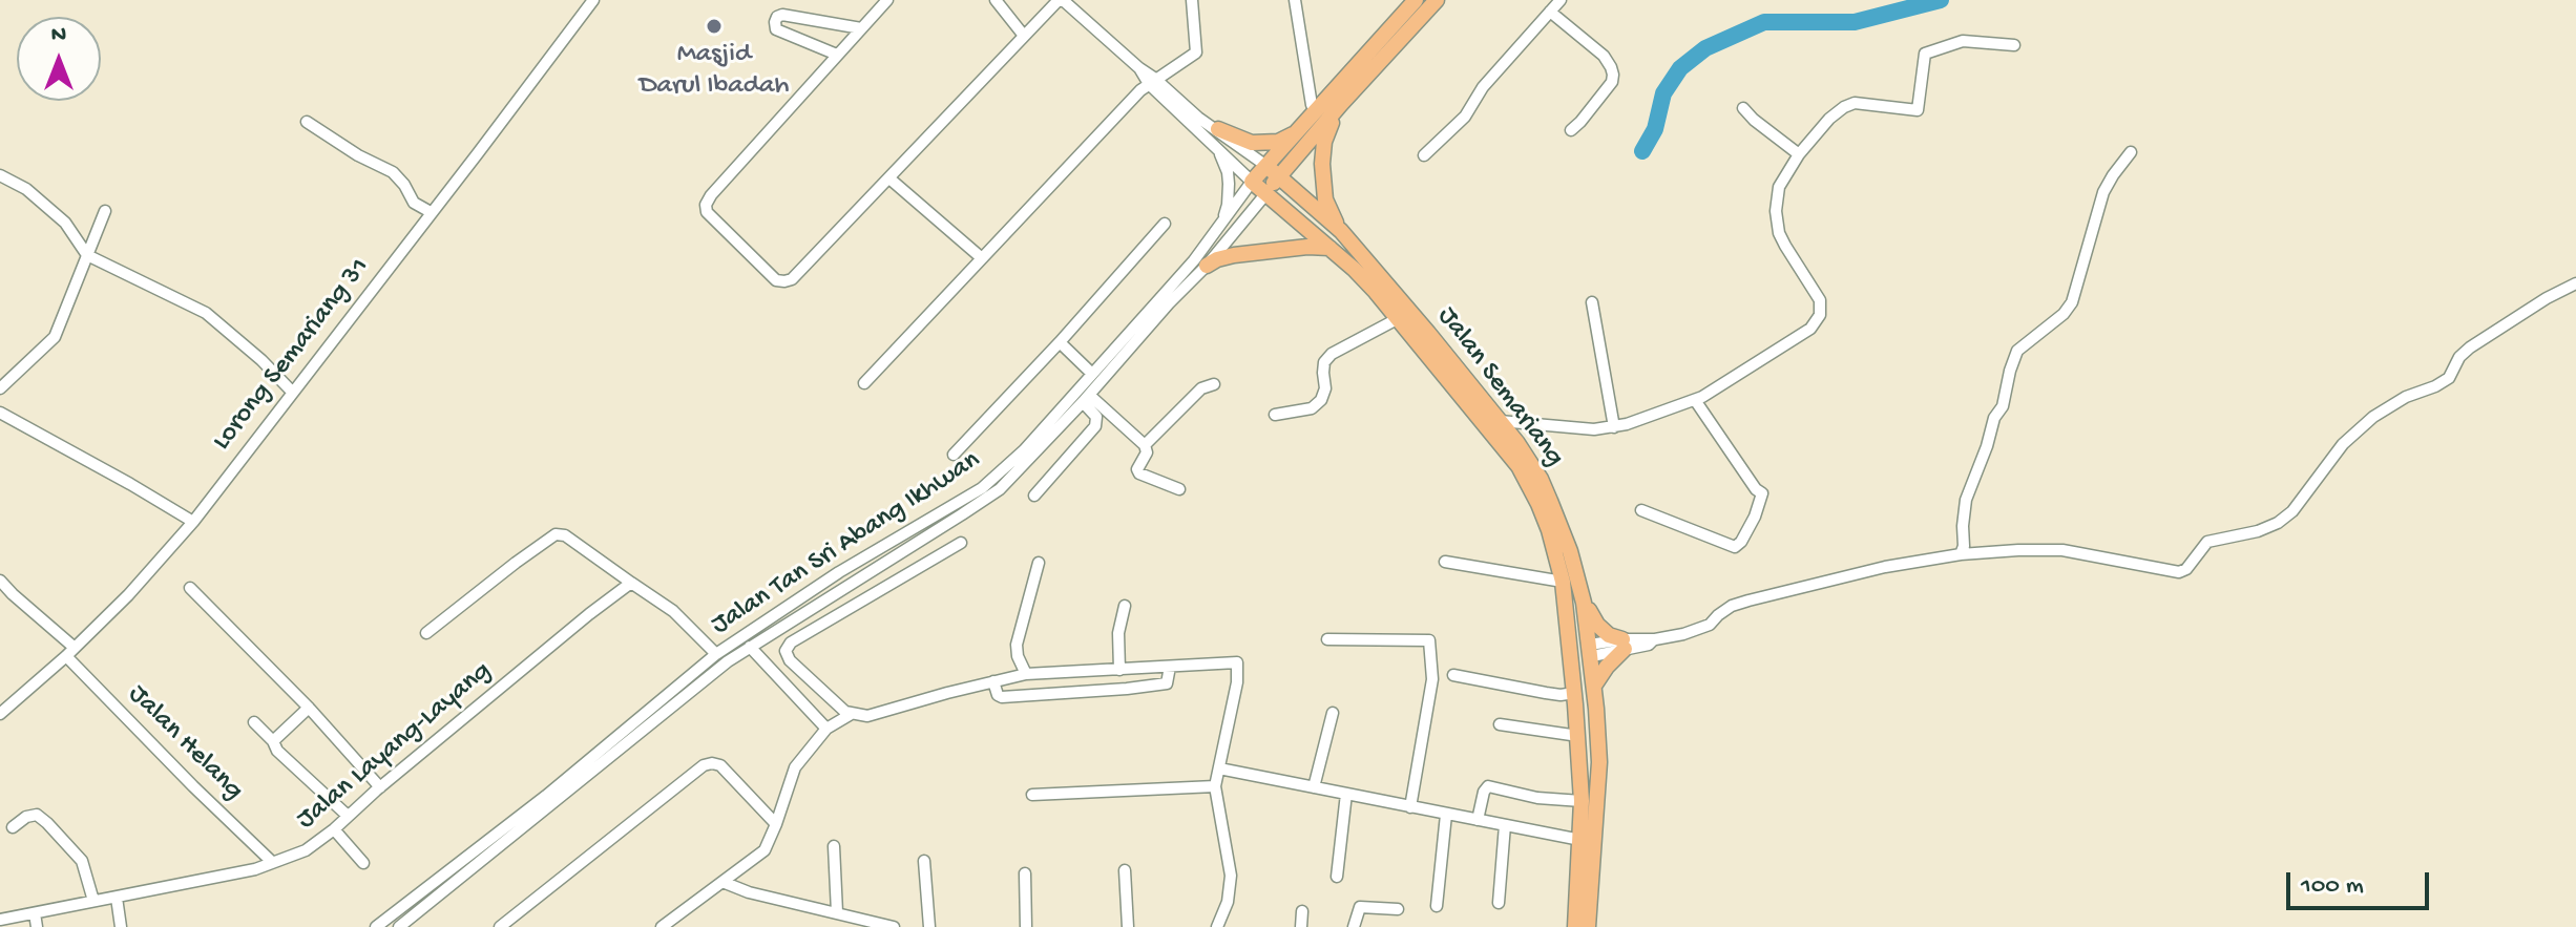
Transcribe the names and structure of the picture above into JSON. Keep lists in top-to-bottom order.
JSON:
{
  "streets": {
    "main road": ["Jalan Semariang"],
    "street": [
      "Lorong Semariang 31",
      "Jalan Tan Sri Abang Ikhwan",
      "Jalan Helang",
      "Jalan Layang-Layang"
    ]
  },
  "crossings": [
    ["Lorong Semariang 31", "Jalan Helang"],
    ["Jalan Helang", "Jalan Layang-Layang"]
  ],
  "places": ["Masjid Darul Ibadah"],
  "scale_bar": "100 m",
  "north": "top"
}
